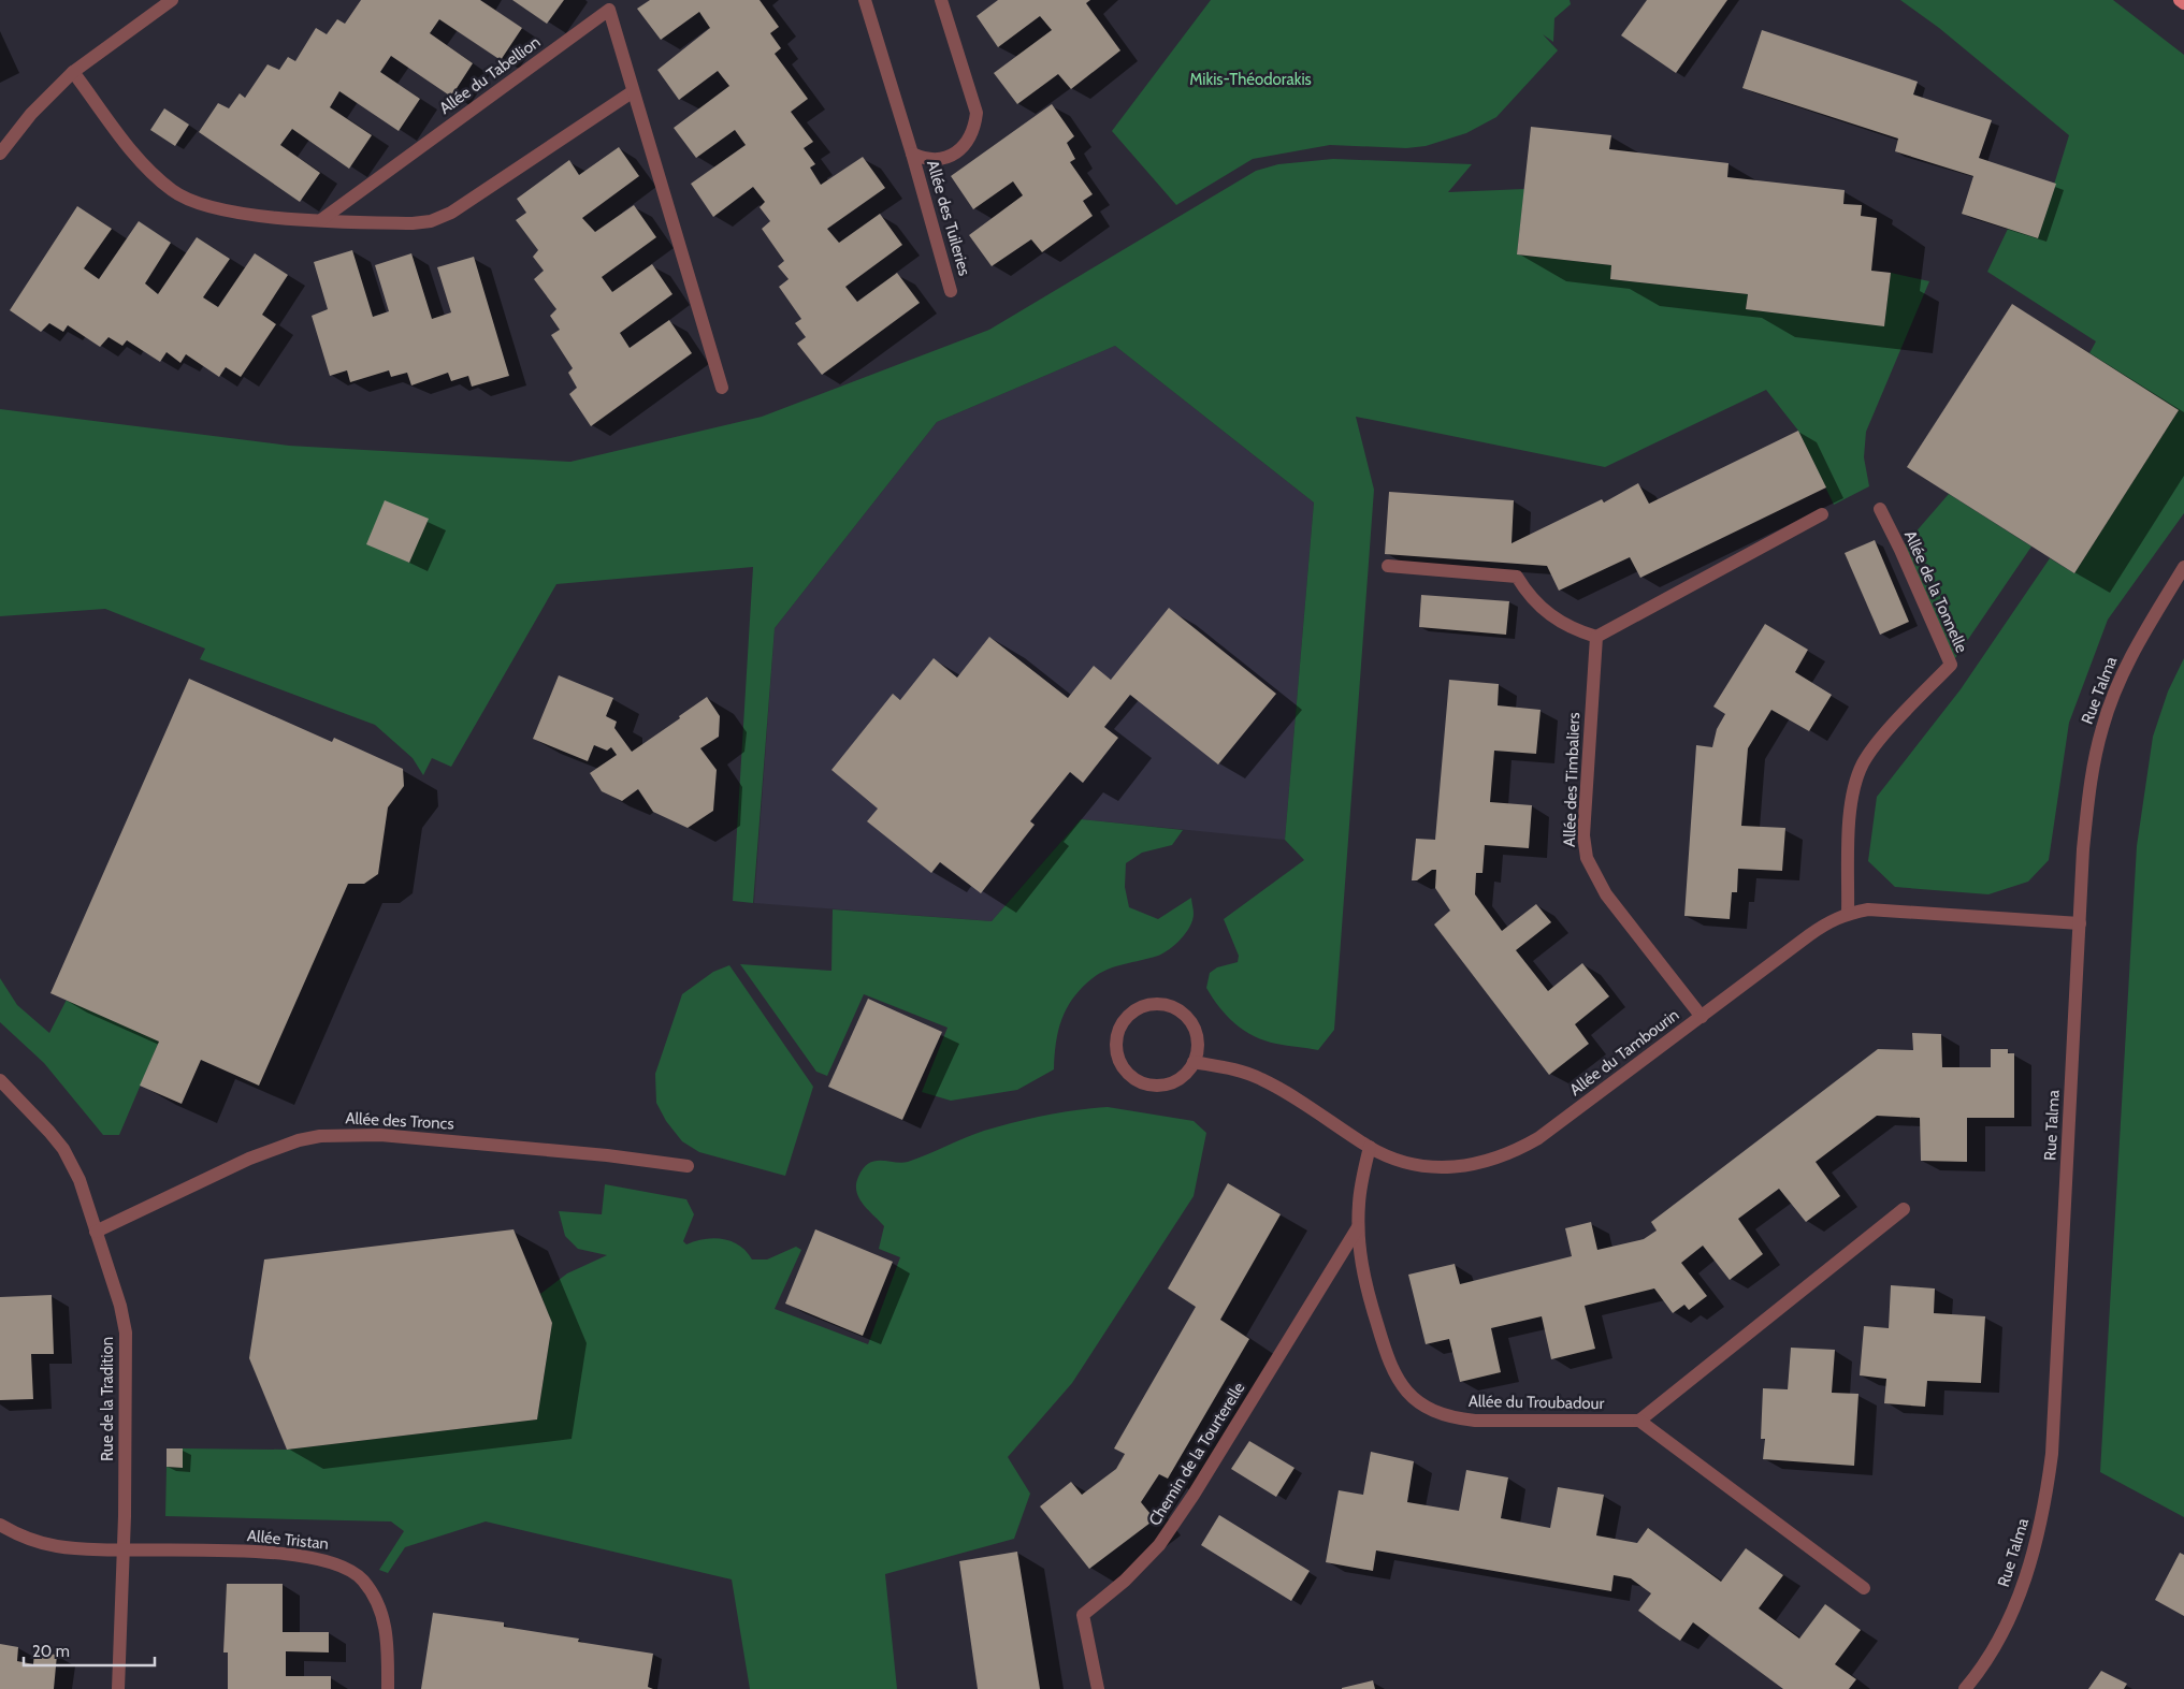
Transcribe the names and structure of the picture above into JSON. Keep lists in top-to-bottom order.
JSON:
{
  "streets": {
    "street": [
      "Allée du Tabellion",
      "Allée des Tuileries",
      "Allée de la Tonnelle",
      "Rue Talma",
      "Allée des Timbaliers",
      "Allée du Tambourin",
      "Allée des Troncs",
      "Rue de la Tradition",
      "Allée du Troubadour",
      "Chemin de la Tourterelle",
      "Allée Tristan"
    ]
  },
  "crossings": [
    ["Allée de la Tonnelle", "Allée du Tambourin"],
    ["Rue Talma", "Allée du Tambourin"],
    ["Allée des Timbaliers", "Allée du Tambourin"],
    ["Allée du Tambourin", "Allée du Troubadour"],
    ["Allée des Troncs", "Rue de la Tradition"],
    ["Rue de la Tradition", "Allée Tristan"],
    ["Allée du Troubadour", "Chemin de la Tourterelle"]
  ],
  "parks": ["Mikis-Théodorakis"],
  "scale_bar": "20 m"
}
